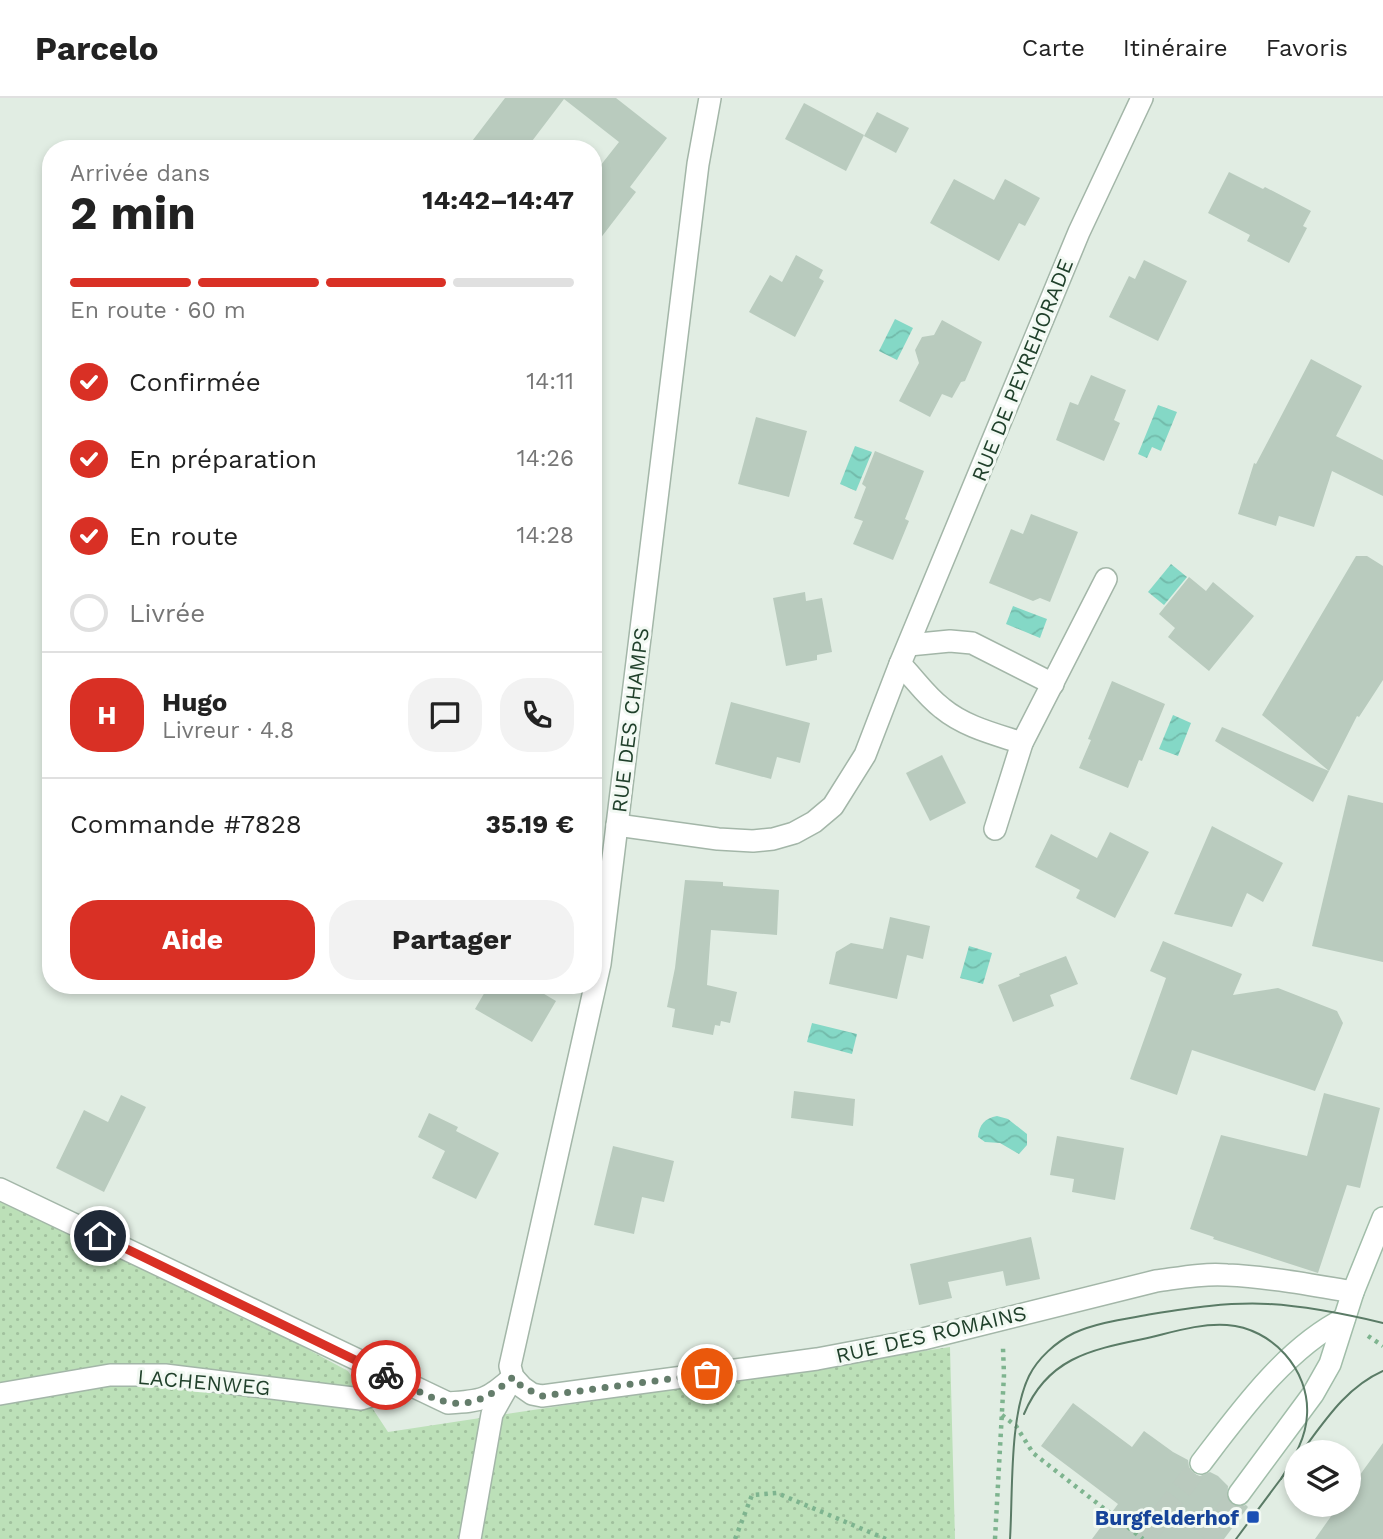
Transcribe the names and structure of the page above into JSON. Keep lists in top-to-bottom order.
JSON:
{
  "streets": {
    "street": [
      "RUE DE PEYREHORADE",
      "RUE DES CHAMPS",
      "RUE DES ROMAINS",
      "LACHENWEG"
    ]
  },
  "crossings": [
    ["RUE DE PEYREHORADE", "RUE DES CHAMPS"],
    ["RUE DES CHAMPS", "RUE DES ROMAINS"]
  ],
  "places": {
    "transit": ["Burgfelderhof"]
  },
  "page": {
    "header": "Parcelo",
    "nav": ["Carte", "Itinéraire", "Favoris"],
    "heading": ["2 min", "Arrivée dans", "14:42–14:47"],
    "panel": [
      "Hugo",
      "Livreur · 4.8",
      "Commande #7828",
      "35.19 €"
    ],
    "bar": "En route · 60 m",
    "list": [
      ["Confirmée", "14:11"],
      ["En préparation", "14:26"],
      ["En route", "14:28"],
      "Livrée"
    ],
    "round": "H",
    "buttons": ["Aide", "Partager"]
  }
}
